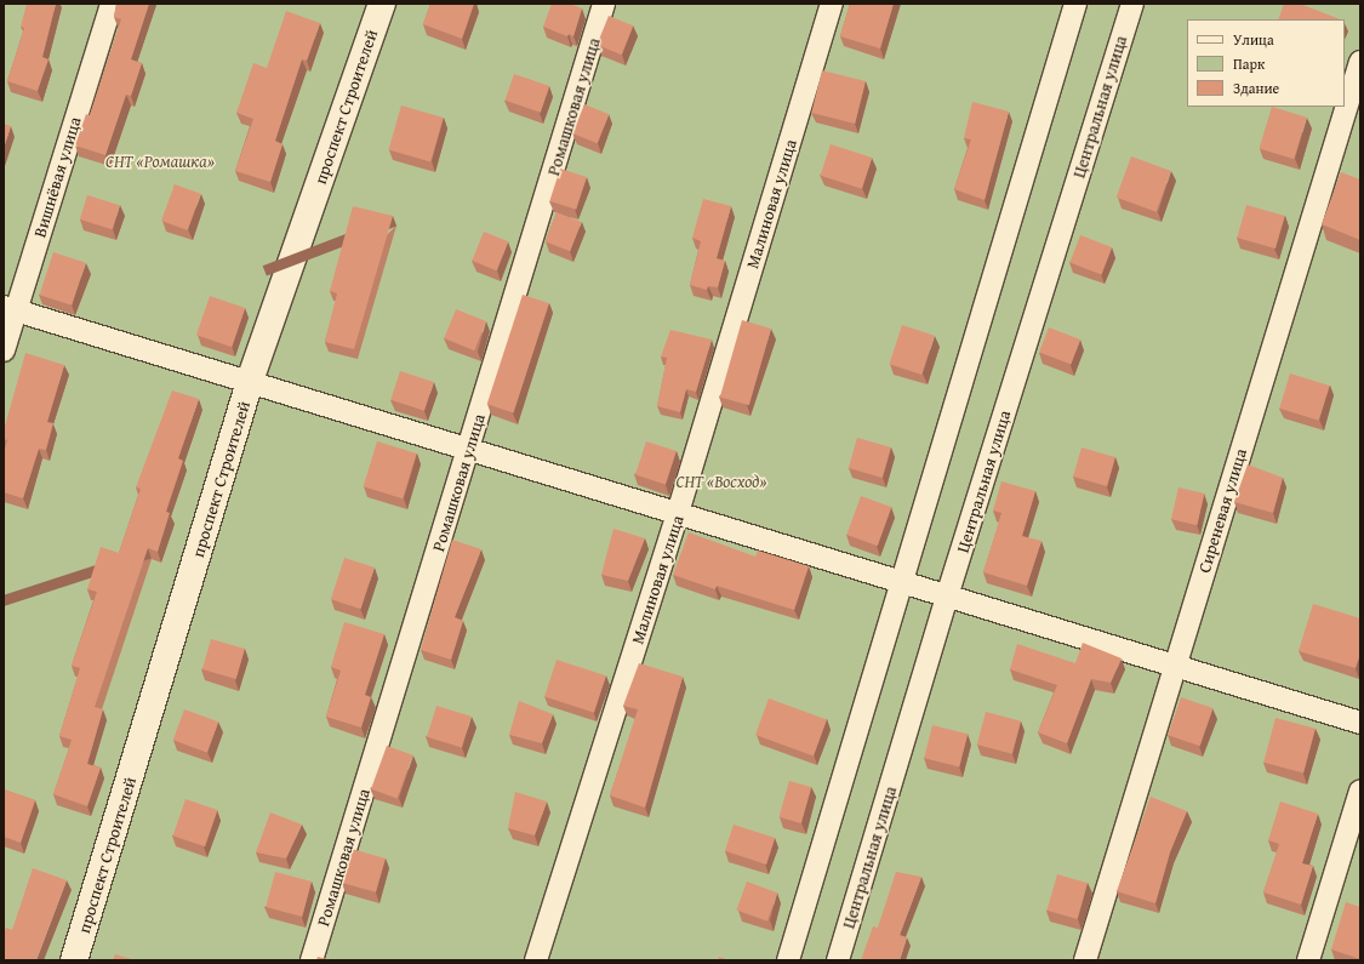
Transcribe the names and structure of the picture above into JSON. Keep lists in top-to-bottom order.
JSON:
{
  "streets": {
    "street": [
      "проспект Строителей",
      "Ромашковая улица",
      "Центральная улица",
      "Вишнёвая улица",
      "Малиновая улица",
      "Сиреневая улица"
    ]
  },
  "parks": ["СНТ «Ромашка»", "СНТ «Восход»"],
  "legend": ["Улица", "Парк", "Здание"]
}
